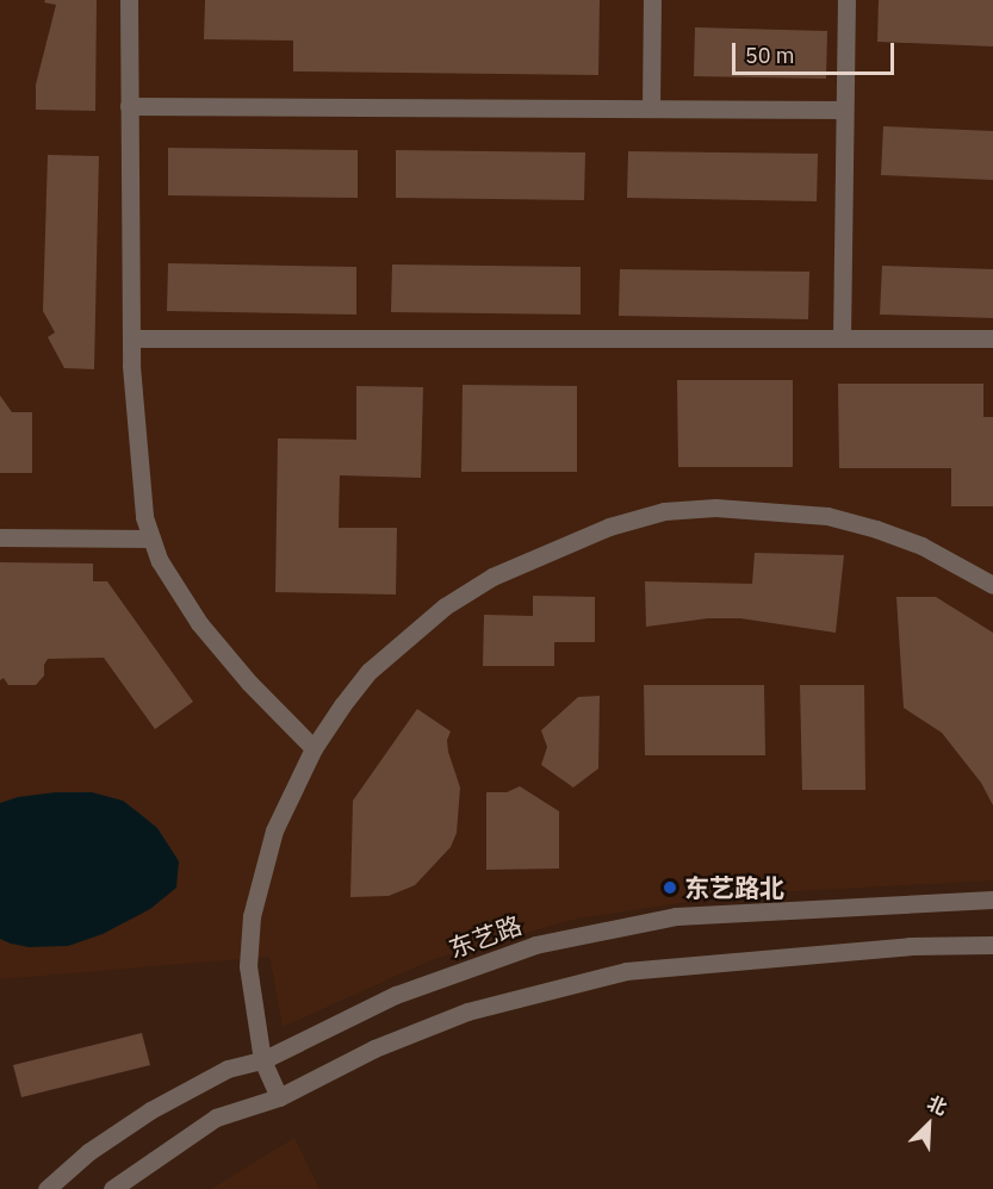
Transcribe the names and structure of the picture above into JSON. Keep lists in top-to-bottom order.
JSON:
{
  "streets": {
    "street": ["东艺路"]
  },
  "places": ["东艺路北"],
  "scale_bar": "50 m",
  "north": "top right"
}
